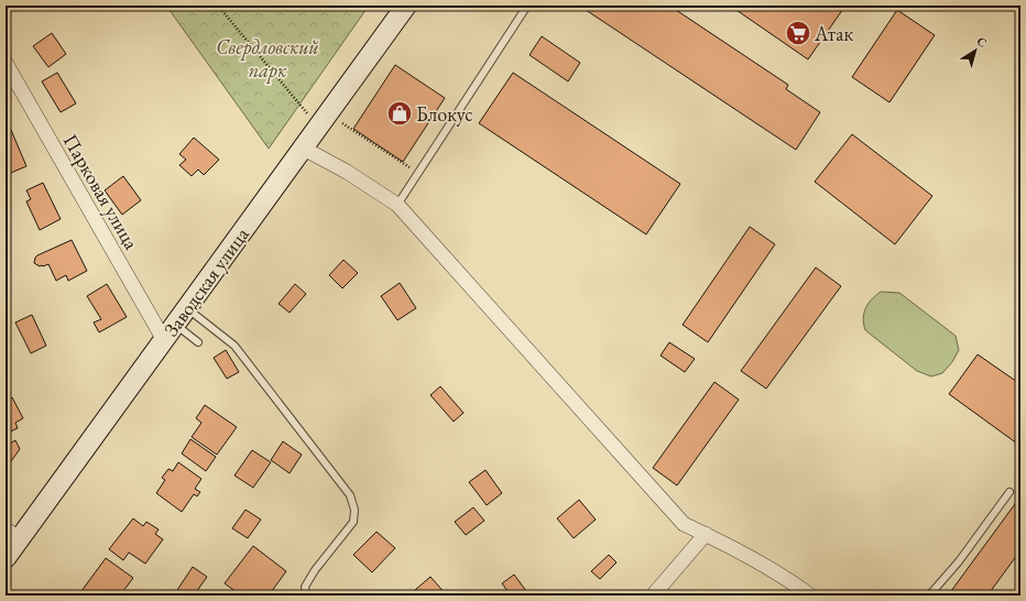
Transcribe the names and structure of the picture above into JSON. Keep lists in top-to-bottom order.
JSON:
{
  "streets": {
    "street": ["Парковая улица", "Заводская улица"]
  },
  "crossings": [
    ["Парковая улица", "Заводская улица"]
  ],
  "parks": ["Свердловский парк"],
  "places": {
    "supermarket": ["Атак"],
    "shop": ["Блокус"]
  },
  "north": "top right"
}
